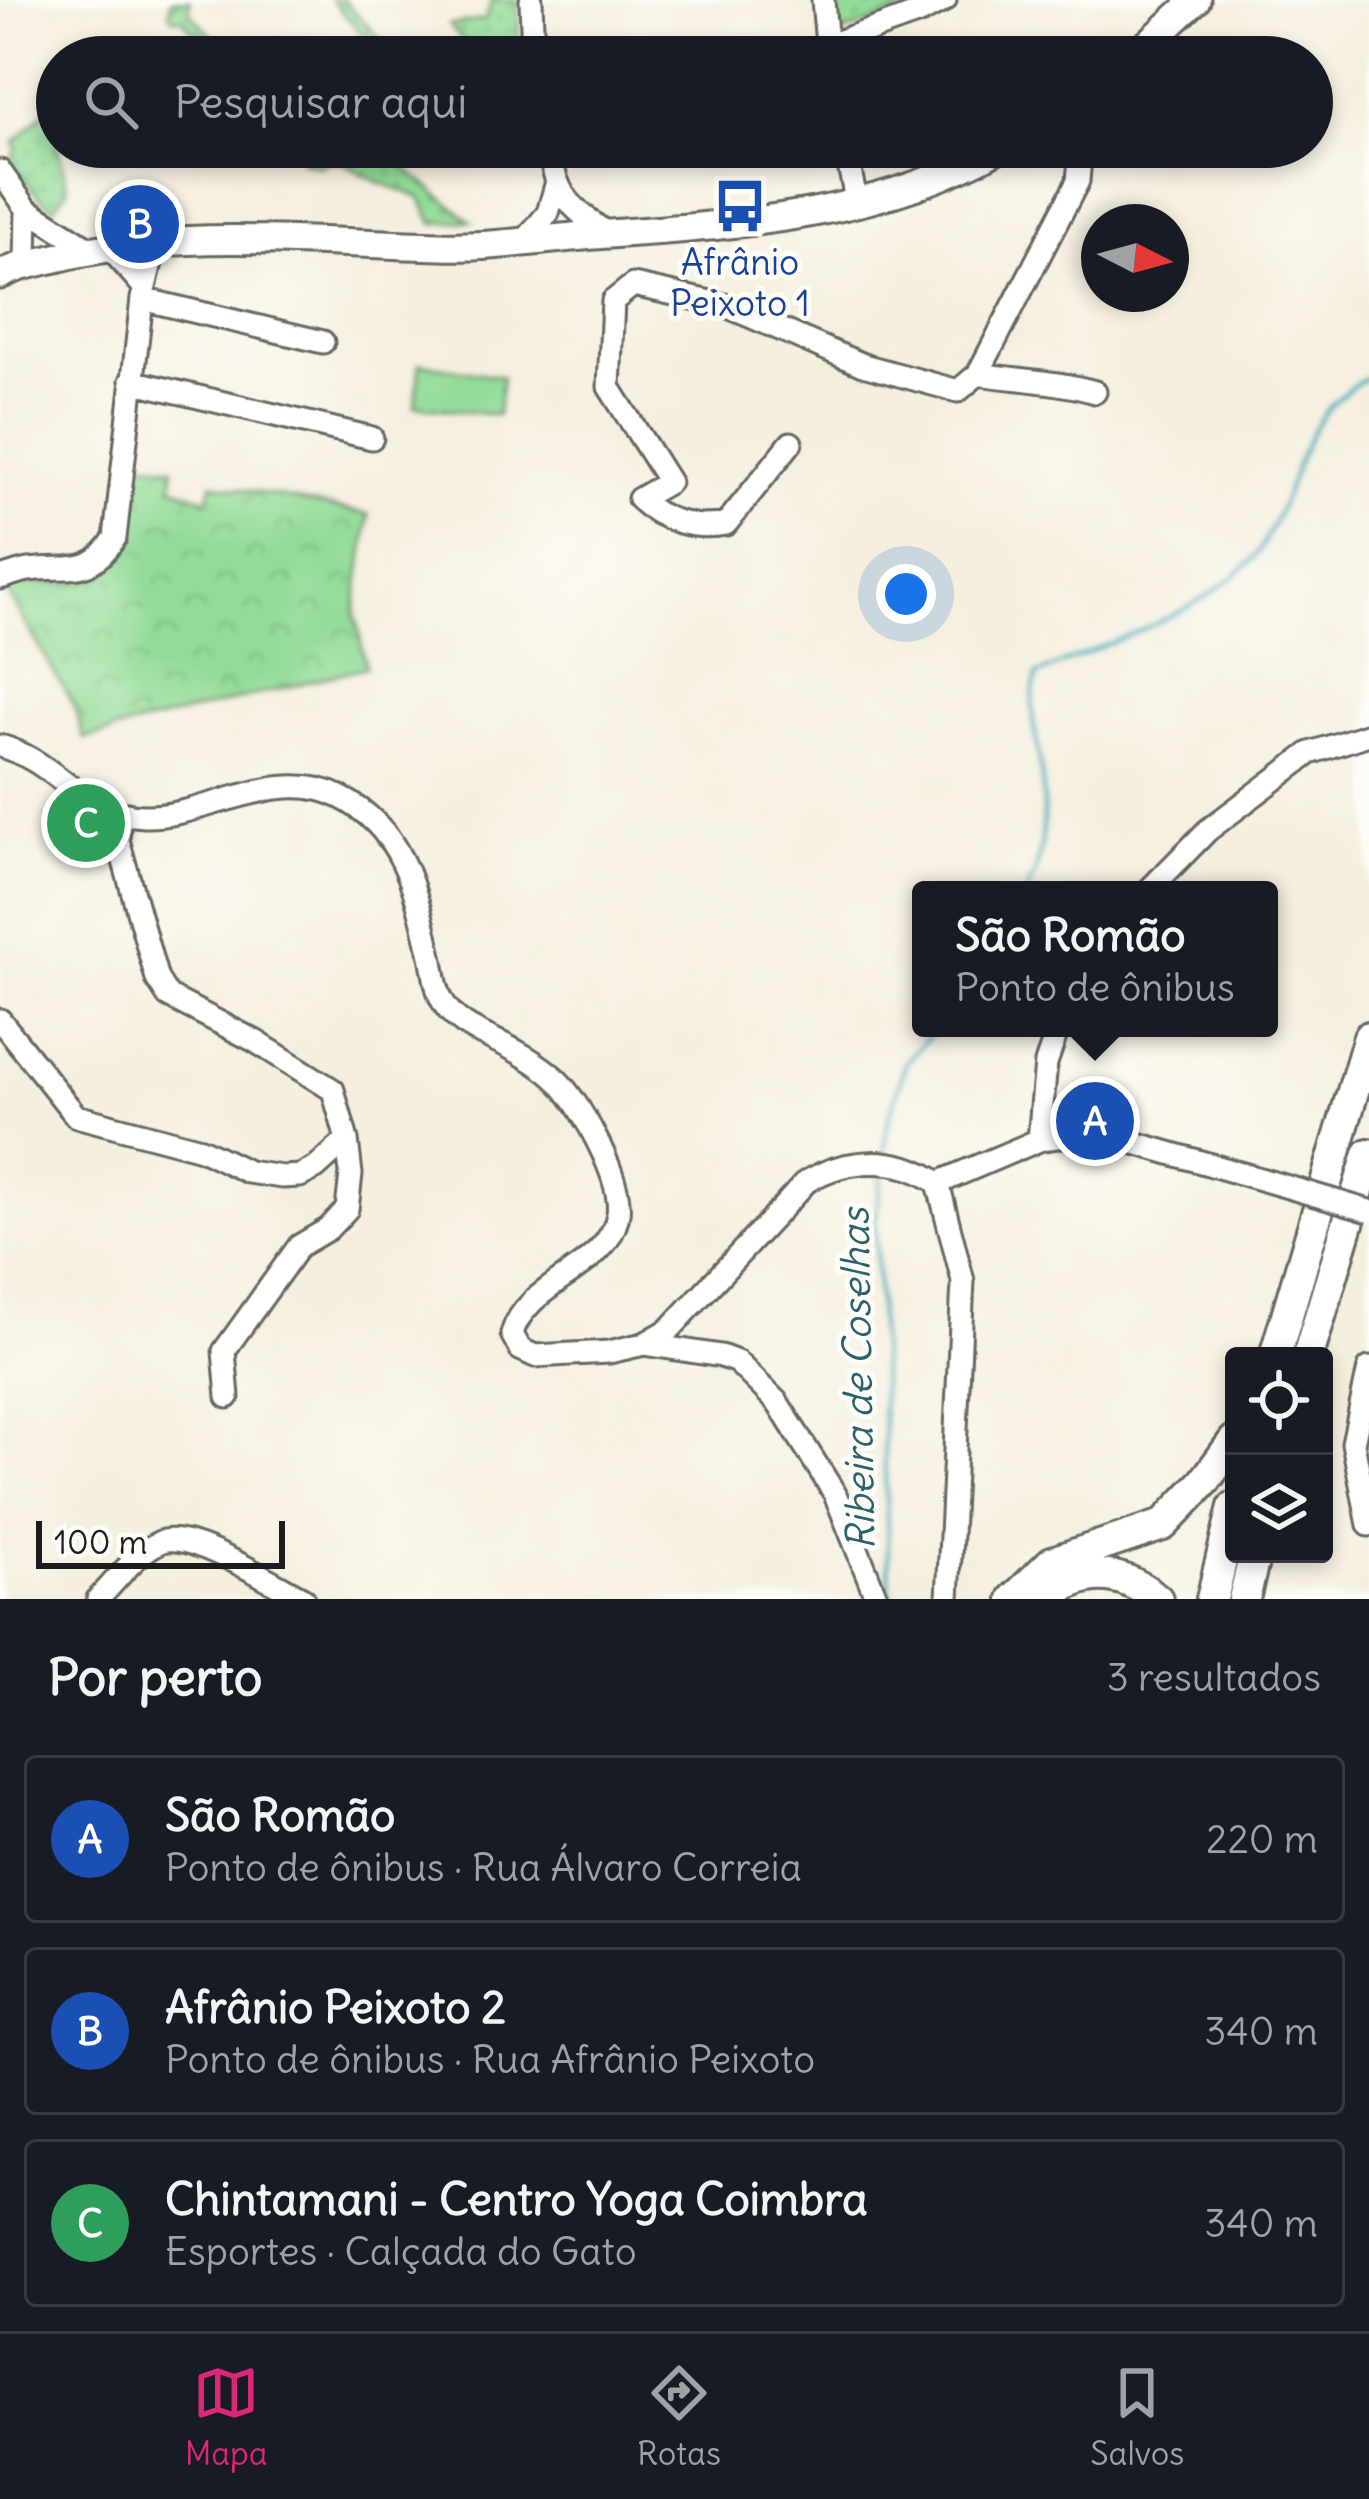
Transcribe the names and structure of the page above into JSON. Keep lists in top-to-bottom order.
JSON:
{
  "water": ["Ribeira de Coselhas"],
  "places": {
    "bus stop": ["Afrânio Peixoto 1"]
  },
  "scale_bar": "100 m",
  "north": "right",
  "page": {
    "search": "Pesquisar aqui",
    "pins": ["B", "C", "A"],
    "popup": ["São Romão", "Ponto de ônibus"],
    "scale": "100 m",
    "heading": ["Por perto", "3 resultados"],
    "list": [
      {
        "mark": "A",
        "name": "São Romão",
        "note": "Ponto de ônibus · Rua Álvaro Correia",
        "value": "220 m"
      },
      {
        "mark": "B",
        "name": "Afrânio Peixoto 2",
        "note": "Ponto de ônibus · Rua Afrânio Peixoto",
        "value": "340 m"
      },
      {
        "mark": "C",
        "name": "Chintamani - Centro Yoga Coimbra",
        "note": "Esportes · Calçada do Gato",
        "value": "340 m"
      }
    ],
    "nav": ["Mapa", "Rotas", "Salvos"]
  }
}
